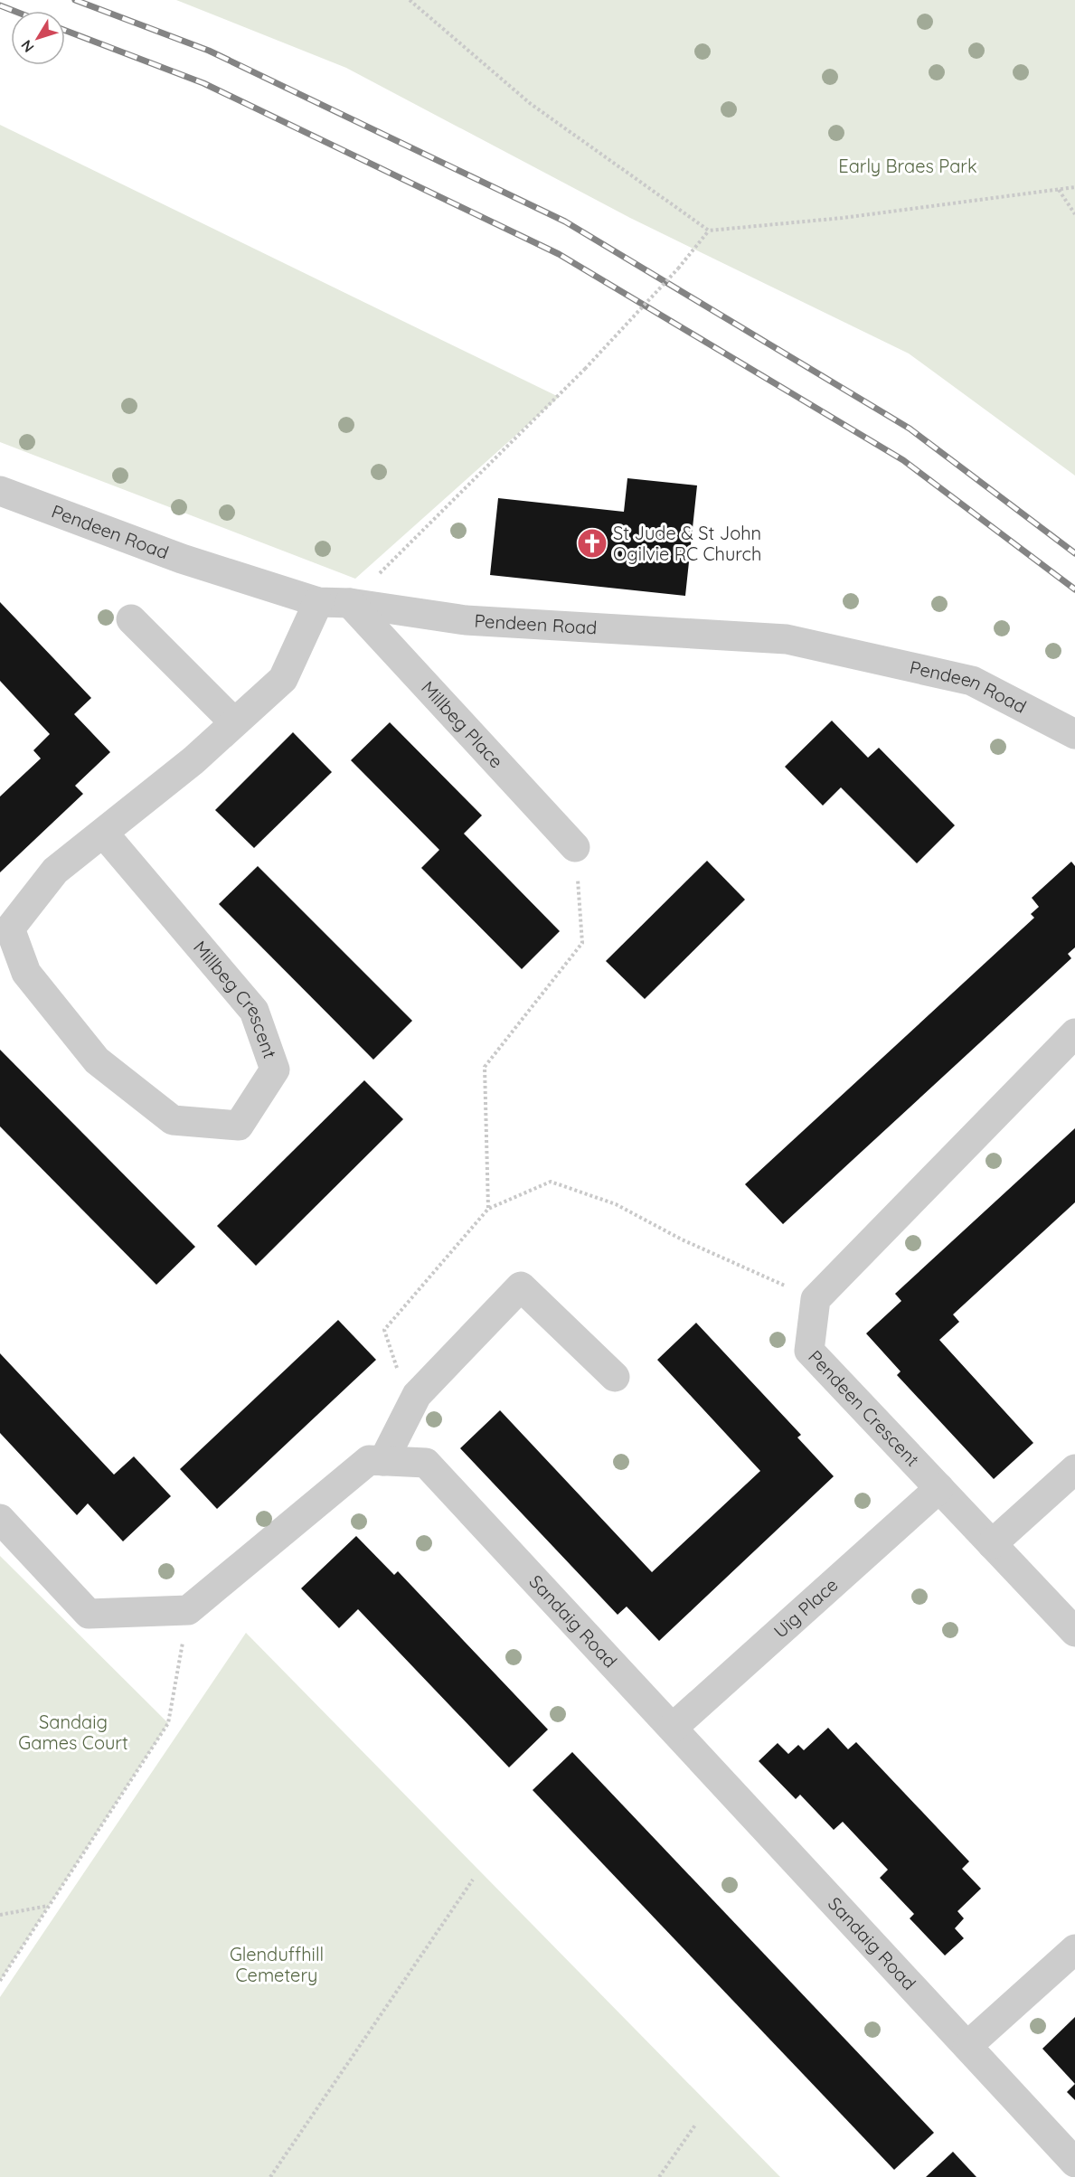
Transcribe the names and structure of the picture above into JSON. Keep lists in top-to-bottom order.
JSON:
{
  "streets": {
    "street": [
      "Pendeen Road",
      "Millbeg Place",
      "Millbeg Crescent",
      "Pendeen Crescent",
      "Uig Place",
      "Sandaig Road"
    ]
  },
  "crossings": [
    ["Pendeen Road", "Millbeg Place"],
    ["Pendeen Road", "Millbeg Crescent"],
    ["Pendeen Crescent", "Uig Place"],
    ["Uig Place", "Sandaig Road"]
  ],
  "parks": ["Early Braes Park", "Sandaig Games Court", "Glenduffhill Cemetery"],
  "places": {
    "church": ["St Jude & St John Ogilvie RC Church"]
  },
  "north": "bottom left"
}
